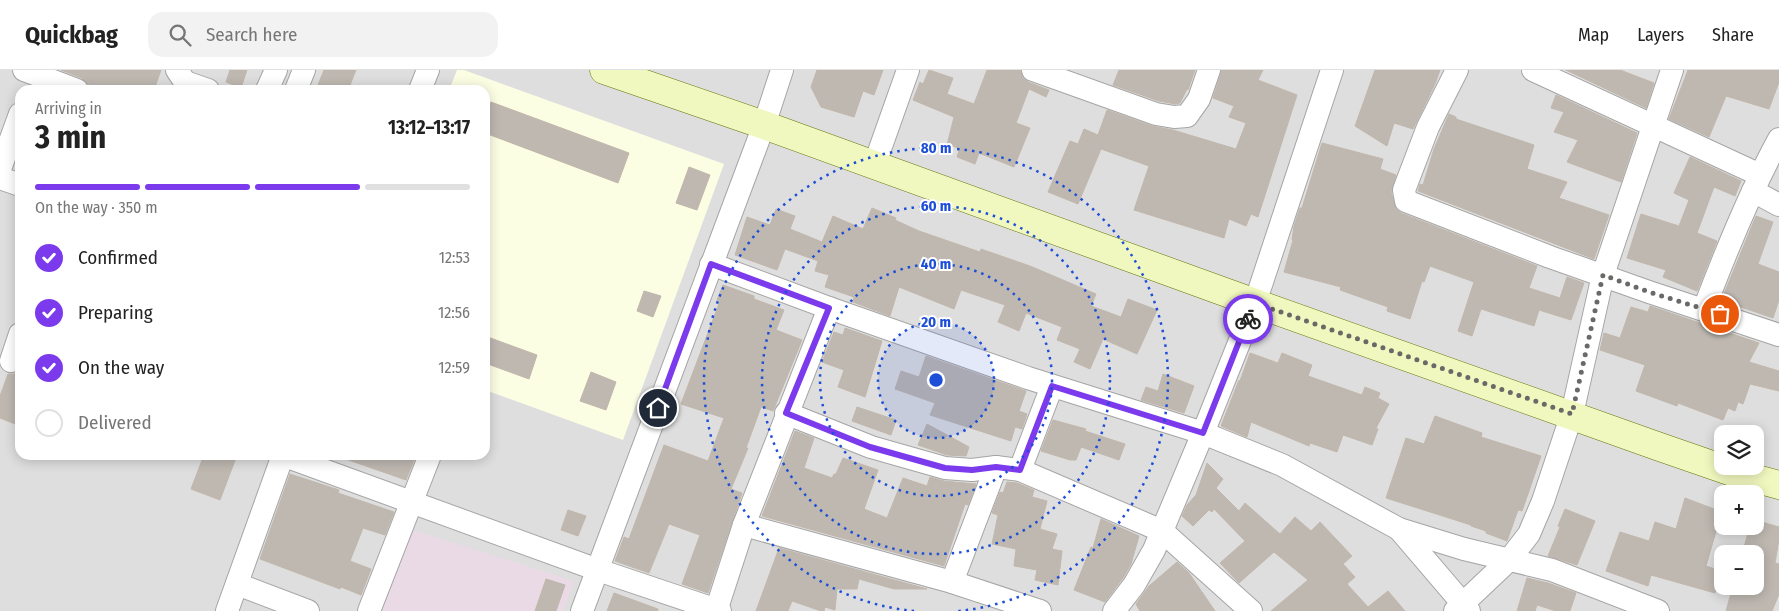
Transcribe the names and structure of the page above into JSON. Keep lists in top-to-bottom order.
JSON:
{
  "page": {
    "header": "Quickbag",
    "search": "Search here",
    "nav": ["Map", "Layers", "Share"],
    "heading": ["3 min", "Arriving in", "13:12–13:17"],
    "bar": "On the way · 350 m",
    "list": [
      ["Confirmed", "12:53"],
      ["Preparing", "12:56"],
      ["On the way", "12:59"],
      "Delivered"
    ],
    "map_buttons": ["+", "−"]
  },
  "rings": [
    "80 m",
    "60 m",
    "40 m",
    "20 m"
  ]
}
